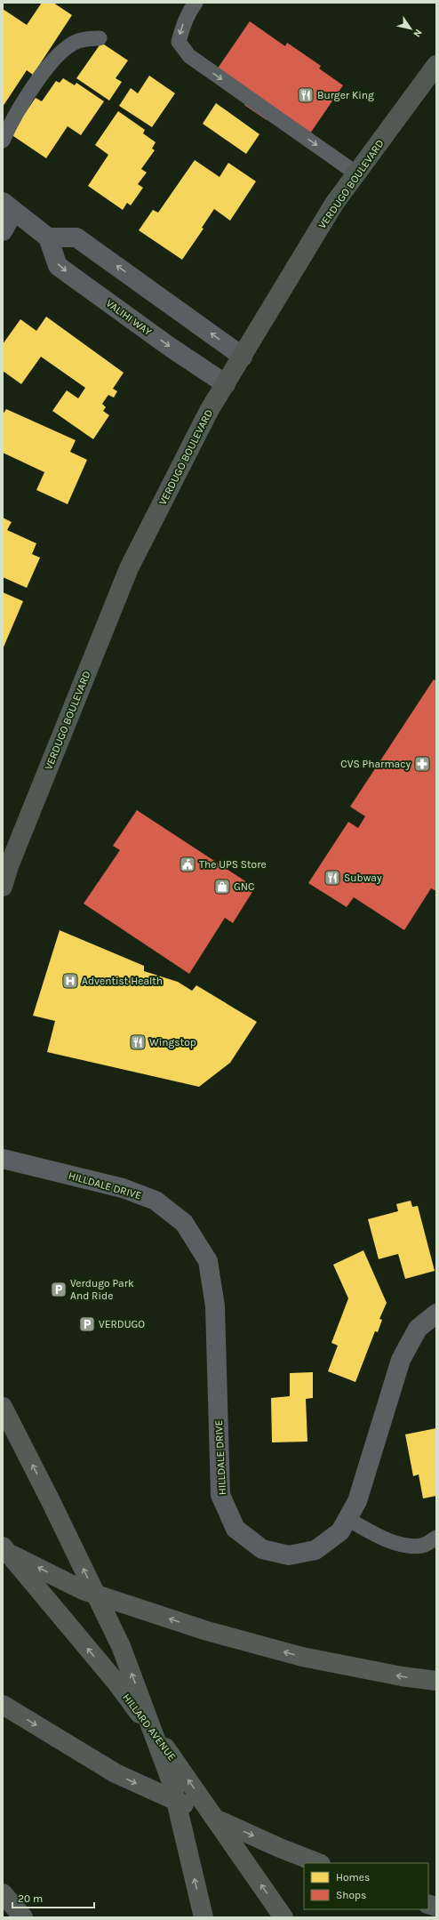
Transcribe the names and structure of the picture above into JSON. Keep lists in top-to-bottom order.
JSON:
{
  "streets": {
    "highway": ["HILLARD AVENUE"],
    "main road": ["VERDUGO BOULEVARD"],
    "street": ["VALIHI WAY", "HILLDALE DRIVE"]
  },
  "crossings": [
    ["VERDUGO BOULEVARD", "VALIHI WAY"]
  ],
  "places": {
    "restaurant": ["Burger King", "Subway", "Wingstop"],
    "pharmacy": ["CVS Pharmacy"],
    "public building": ["The UPS Store"],
    "shop": ["GNC"],
    "hospital": ["Adventist Health"],
    "parking": ["Verdugo Park And Ride", "VERDUGO"]
  },
  "legend": ["Homes", "Shops"],
  "scale_bar": "20 m",
  "north": "bottom right"
}
